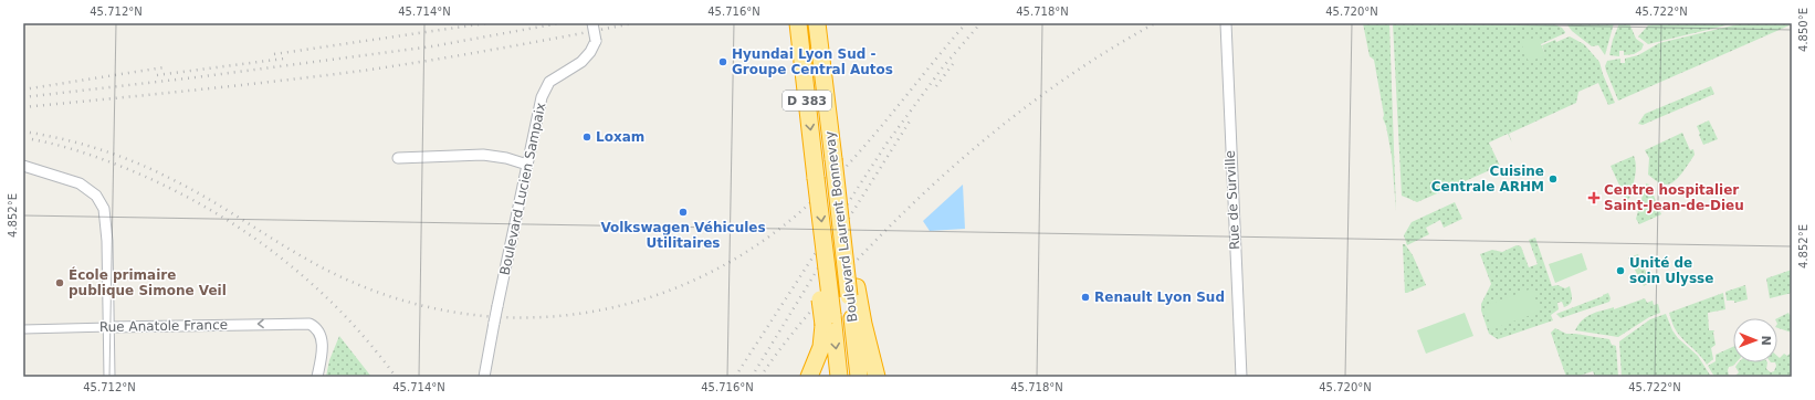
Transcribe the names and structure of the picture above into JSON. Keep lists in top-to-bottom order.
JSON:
{
  "streets": {
    "highway": ["D 383", "Boulevard Laurent Bonnevay"],
    "street": ["Boulevard Lucien Sampaix", "Rue de Surville", "Rue Anatole France"]
  },
  "one_way": ["Rue Anatole France"],
  "places": {
    "other": [
      "Hyundai Lyon Sud - Groupe Central Autos",
      "Loxam",
      "Cuisine Centrale ARHM",
      "Volkswagen Véhicules Utilitaires",
      "Unité de soin Ulysse",
      "École primaire publique Simone Veil",
      "Renault Lyon Sud"
    ],
    "health": ["Centre hospitalier Saint-Jean-de-Dieu"]
  },
  "north": "right",
  "coordinates": [
    "45.712°N",
    "45.714°N",
    "45.716°N",
    "45.718°N",
    "45.720°N",
    "45.722°N",
    "4.850°E",
    "4.852°E"
  ]
}
